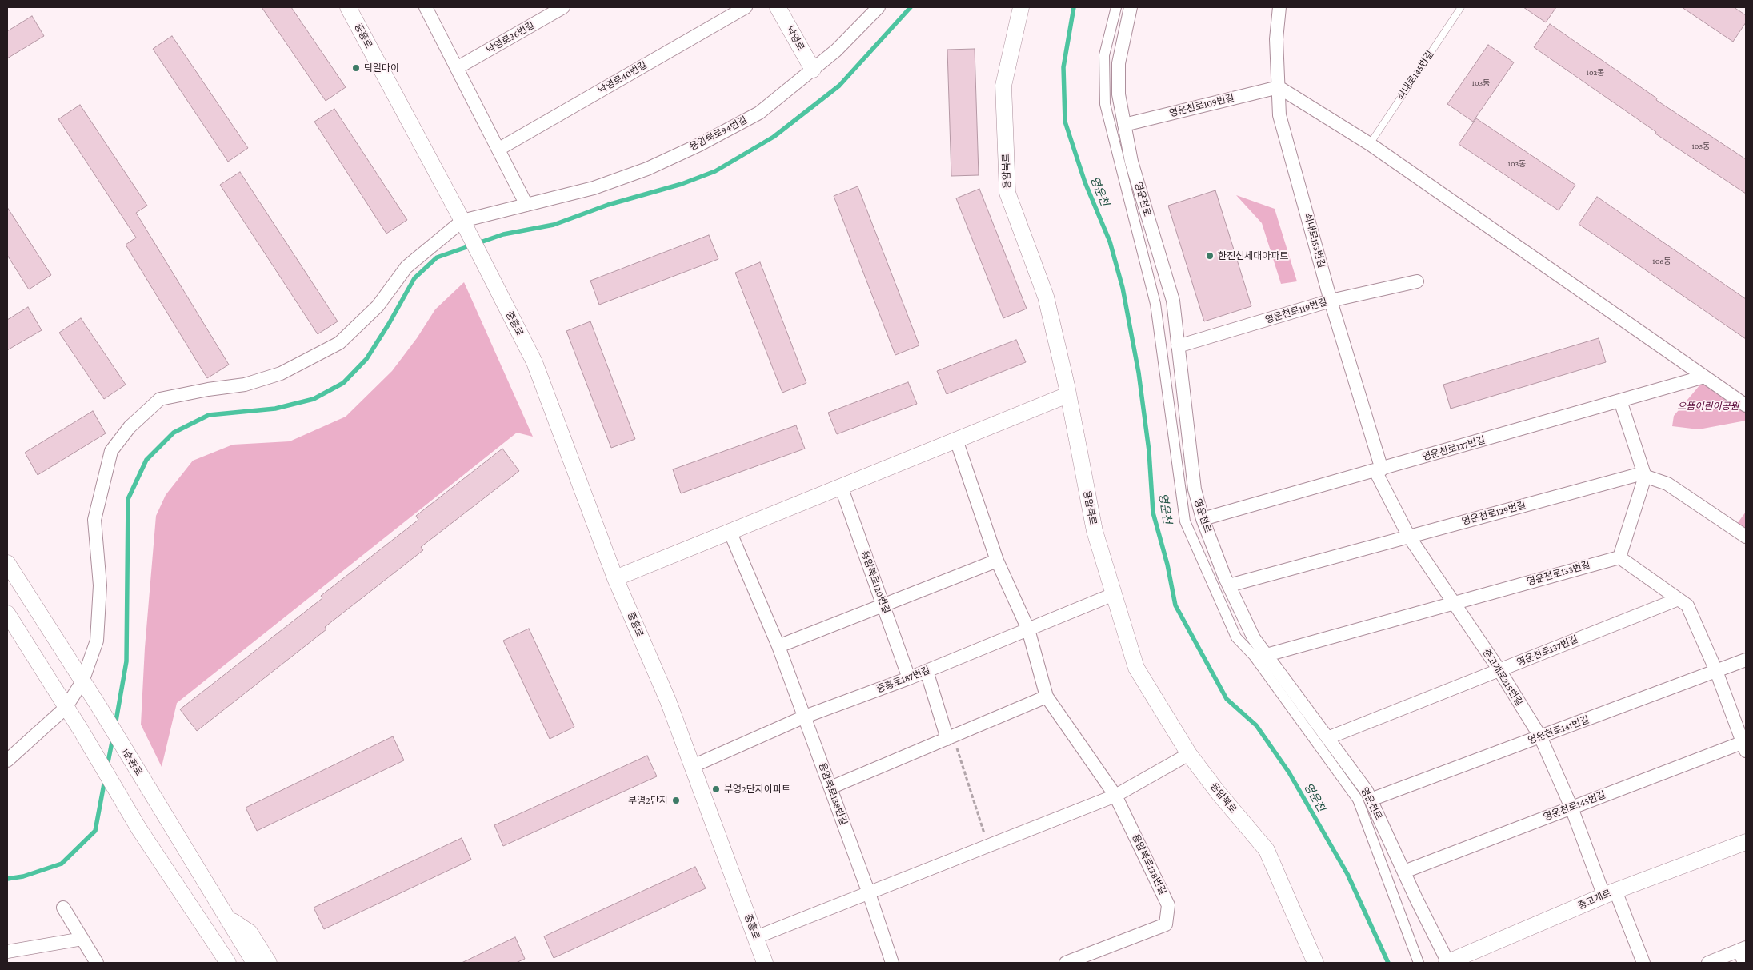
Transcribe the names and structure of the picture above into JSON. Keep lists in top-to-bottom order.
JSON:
{
  "streets": {
    "street": [
      "중흥로",
      "낙영로36번길",
      "낙영로",
      "낙영로40번길",
      "영운천로109번길",
      "용암북로94번길",
      "용암북로",
      "영운천로",
      "쇠내로153번길",
      "영운천로119번길",
      "영운천로127번길",
      "영운천로129번길",
      "영운천로133번길",
      "용암북로120번길",
      "영운천로137번길",
      "중고개로215번길",
      "중흥로187번길",
      "영운천로141번길",
      "1순환로",
      "용암북로138번길",
      "영운천로145번길",
      "중고개로"
    ],
    "lane": ["쇠내로145번길"]
  },
  "crossings": [
    ["중흥로", "용암북로94번길"],
    ["중흥로", "중흥로187번길"],
    ["낙영로", "용암북로94번길"],
    ["영운천로109번길", "영운천로"],
    ["영운천로109번길", "쇠내로153번길"],
    ["용암북로", "중흥로187번길"],
    ["영운천로", "영운천로119번길"],
    ["영운천로", "영운천로127번길"],
    ["영운천로", "영운천로129번길"],
    ["영운천로", "영운천로133번길"],
    ["영운천로", "영운천로137번길"],
    ["영운천로", "영운천로141번길"],
    ["영운천로", "영운천로145번길"],
    ["영운천로", "중고개로"],
    ["쇠내로153번길", "영운천로119번길"],
    ["쇠내로153번길", "영운천로127번길"],
    ["쇠내로153번길", "중고개로215번길"],
    ["영운천로127번길", "중고개로215번길"],
    ["영운천로129번길", "중고개로215번길"],
    ["영운천로133번길", "중고개로215번길"],
    ["용암북로120번길", "중흥로187번길"],
    ["영운천로137번길", "중고개로215번길"],
    ["중고개로215번길", "영운천로141번길"],
    ["중고개로215번길", "영운천로145번길"],
    ["중고개로215번길", "중고개로"],
    ["중흥로187번길", "용암북로138번길"]
  ],
  "water": ["영운천"],
  "parks": ["으뜸어린이공원"],
  "places": [
    "덕일마이",
    "한진신세대아파트",
    "부영2단지아파트",
    "부영2단지"
  ],
  "house_numbers": [
    "102동",
    "103동",
    "105동",
    "103동",
    "106동"
  ]
}
